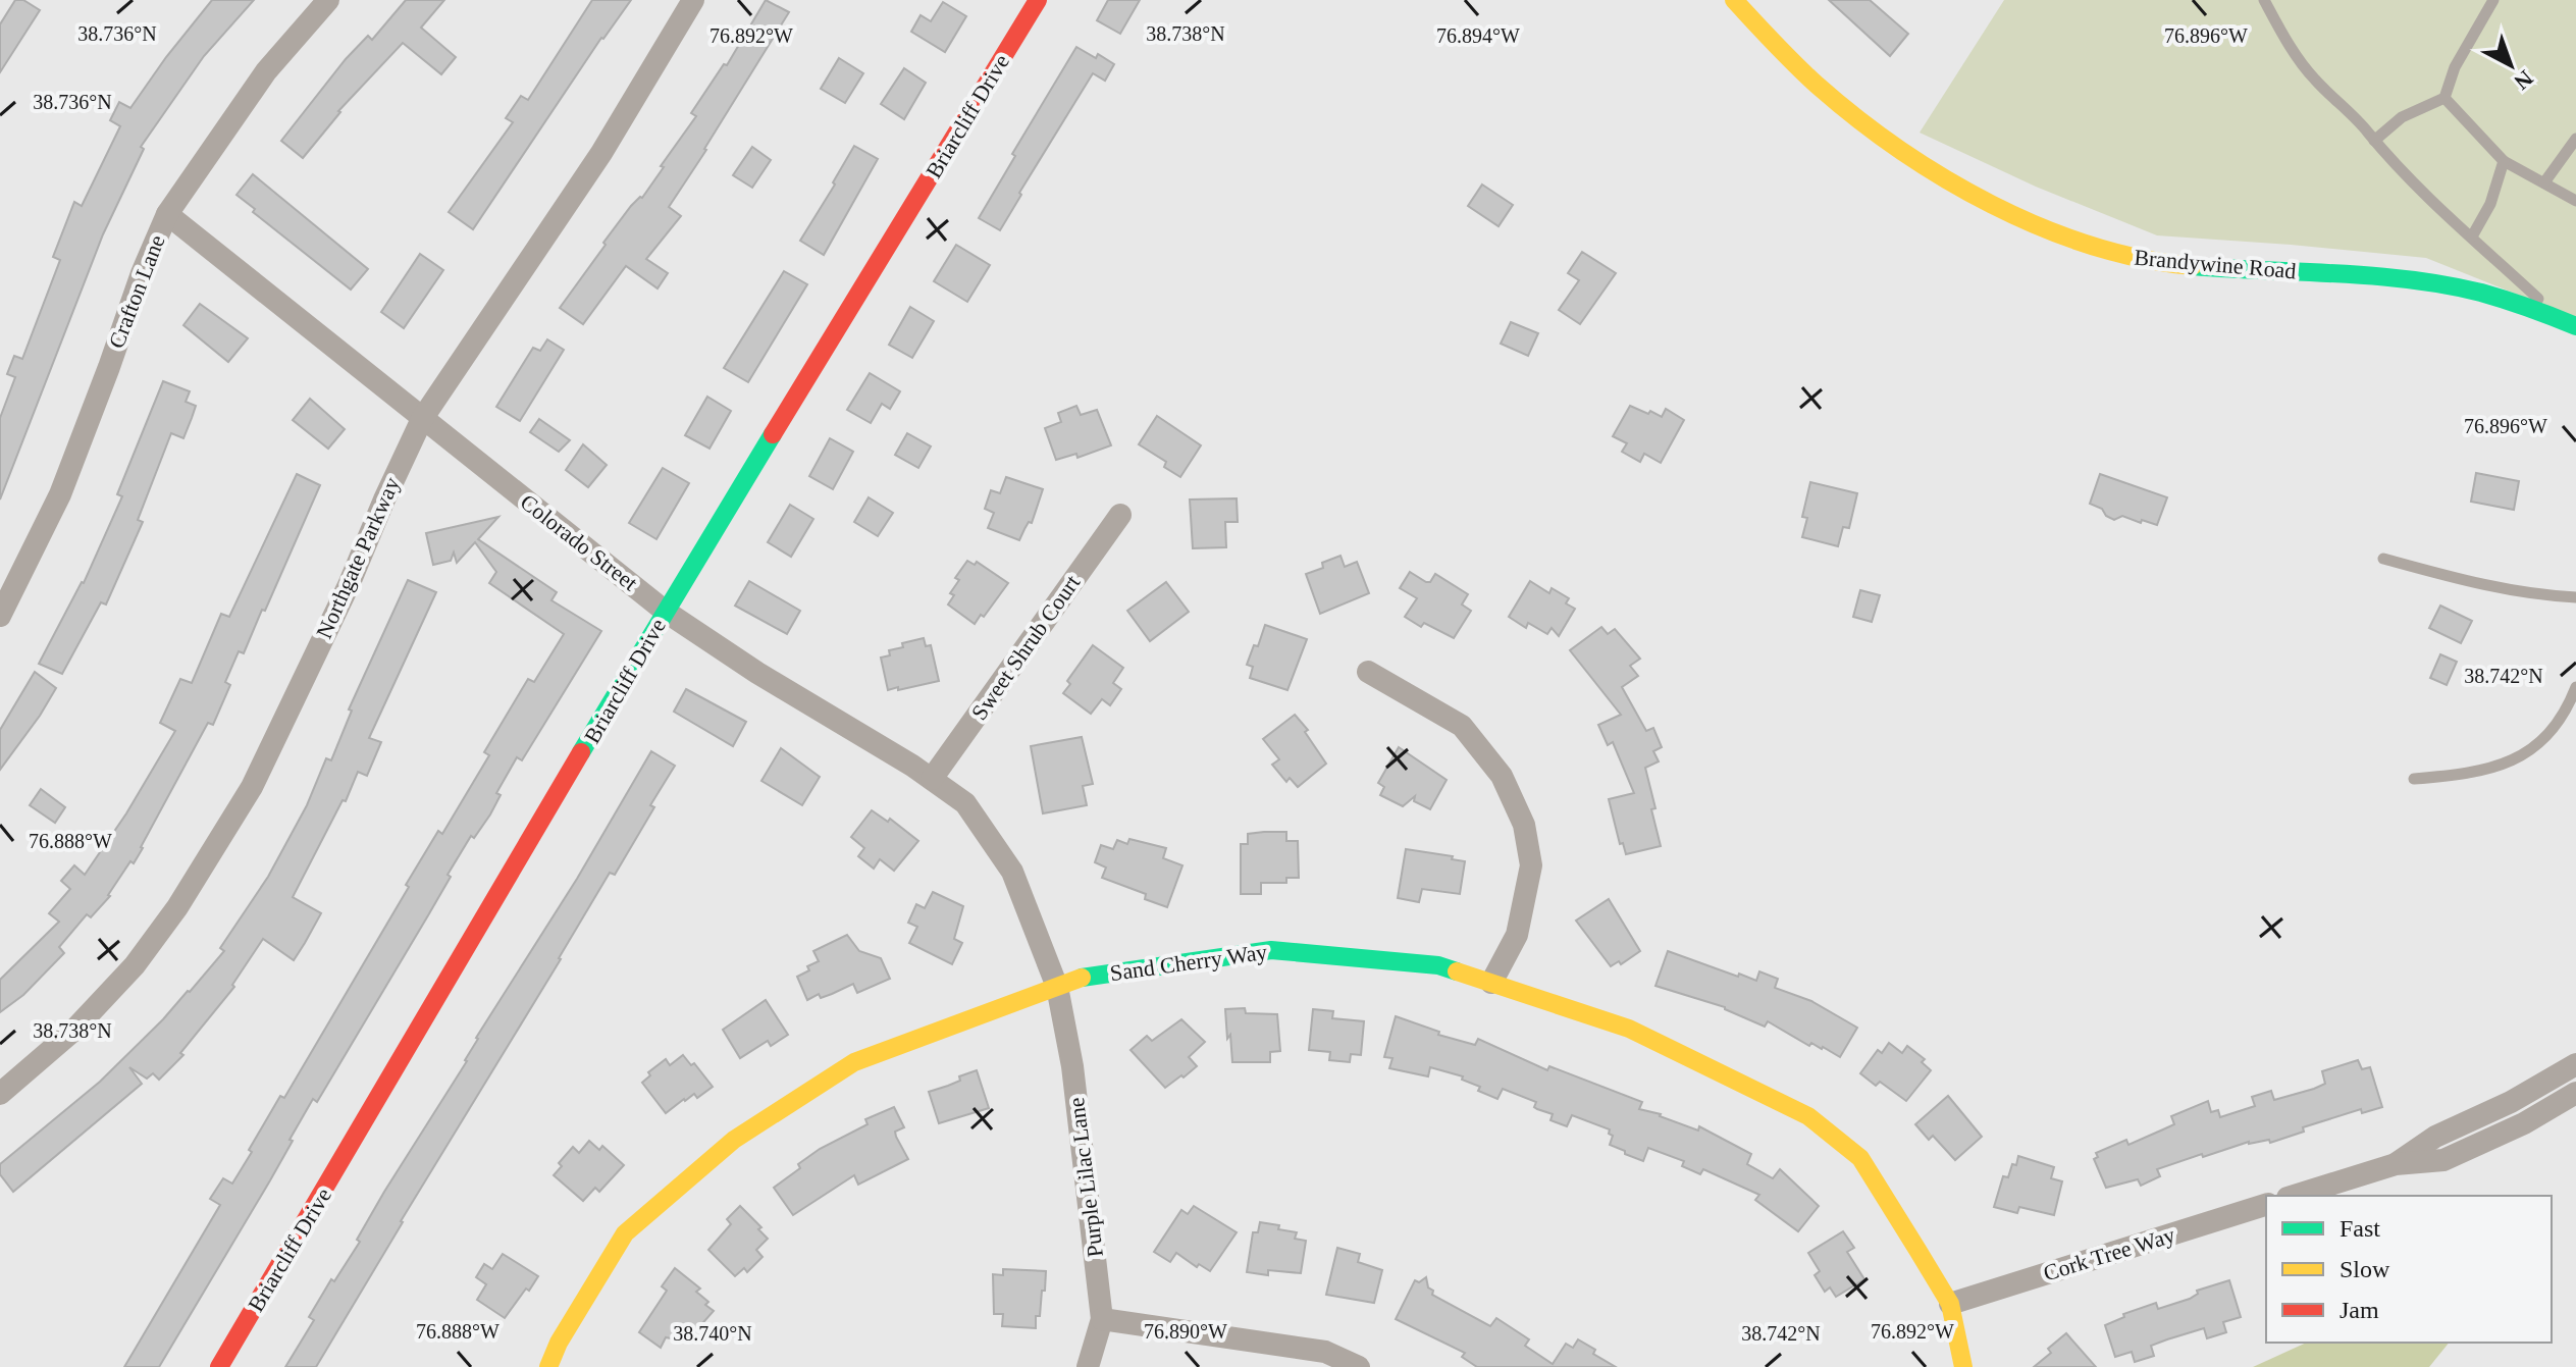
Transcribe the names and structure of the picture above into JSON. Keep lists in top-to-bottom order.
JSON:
{
  "streets": {
    "street": [
      "Briarcliff Drive",
      "Brandywine Road",
      "Crafton Lane",
      "Colorado Street",
      "Northgate Parkway",
      "Sweet Shrub Court",
      "Sand Cherry Way",
      "Purple Lilac Lane",
      "Cork Tree Way"
    ]
  },
  "crossings": [
    ["Briarcliff Drive", "Colorado Street"],
    ["Crafton Lane", "Colorado Street"],
    ["Colorado Street", "Northgate Parkway"],
    ["Colorado Street", "Sweet Shrub Court"],
    ["Colorado Street", "Sand Cherry Way"],
    ["Colorado Street", "Purple Lilac Lane"],
    ["Sand Cherry Way", "Purple Lilac Lane"],
    ["Sand Cherry Way", "Cork Tree Way"]
  ],
  "legend": ["Fast", "Slow", "Jam"],
  "north": "bottom right",
  "coordinates": [
    "38.736°N",
    "38.738°N",
    "76.894°W",
    "76.892°W",
    "76.896°W",
    "38.742°N",
    "76.888°W",
    "76.890°W",
    "38.740°N"
  ]
}
